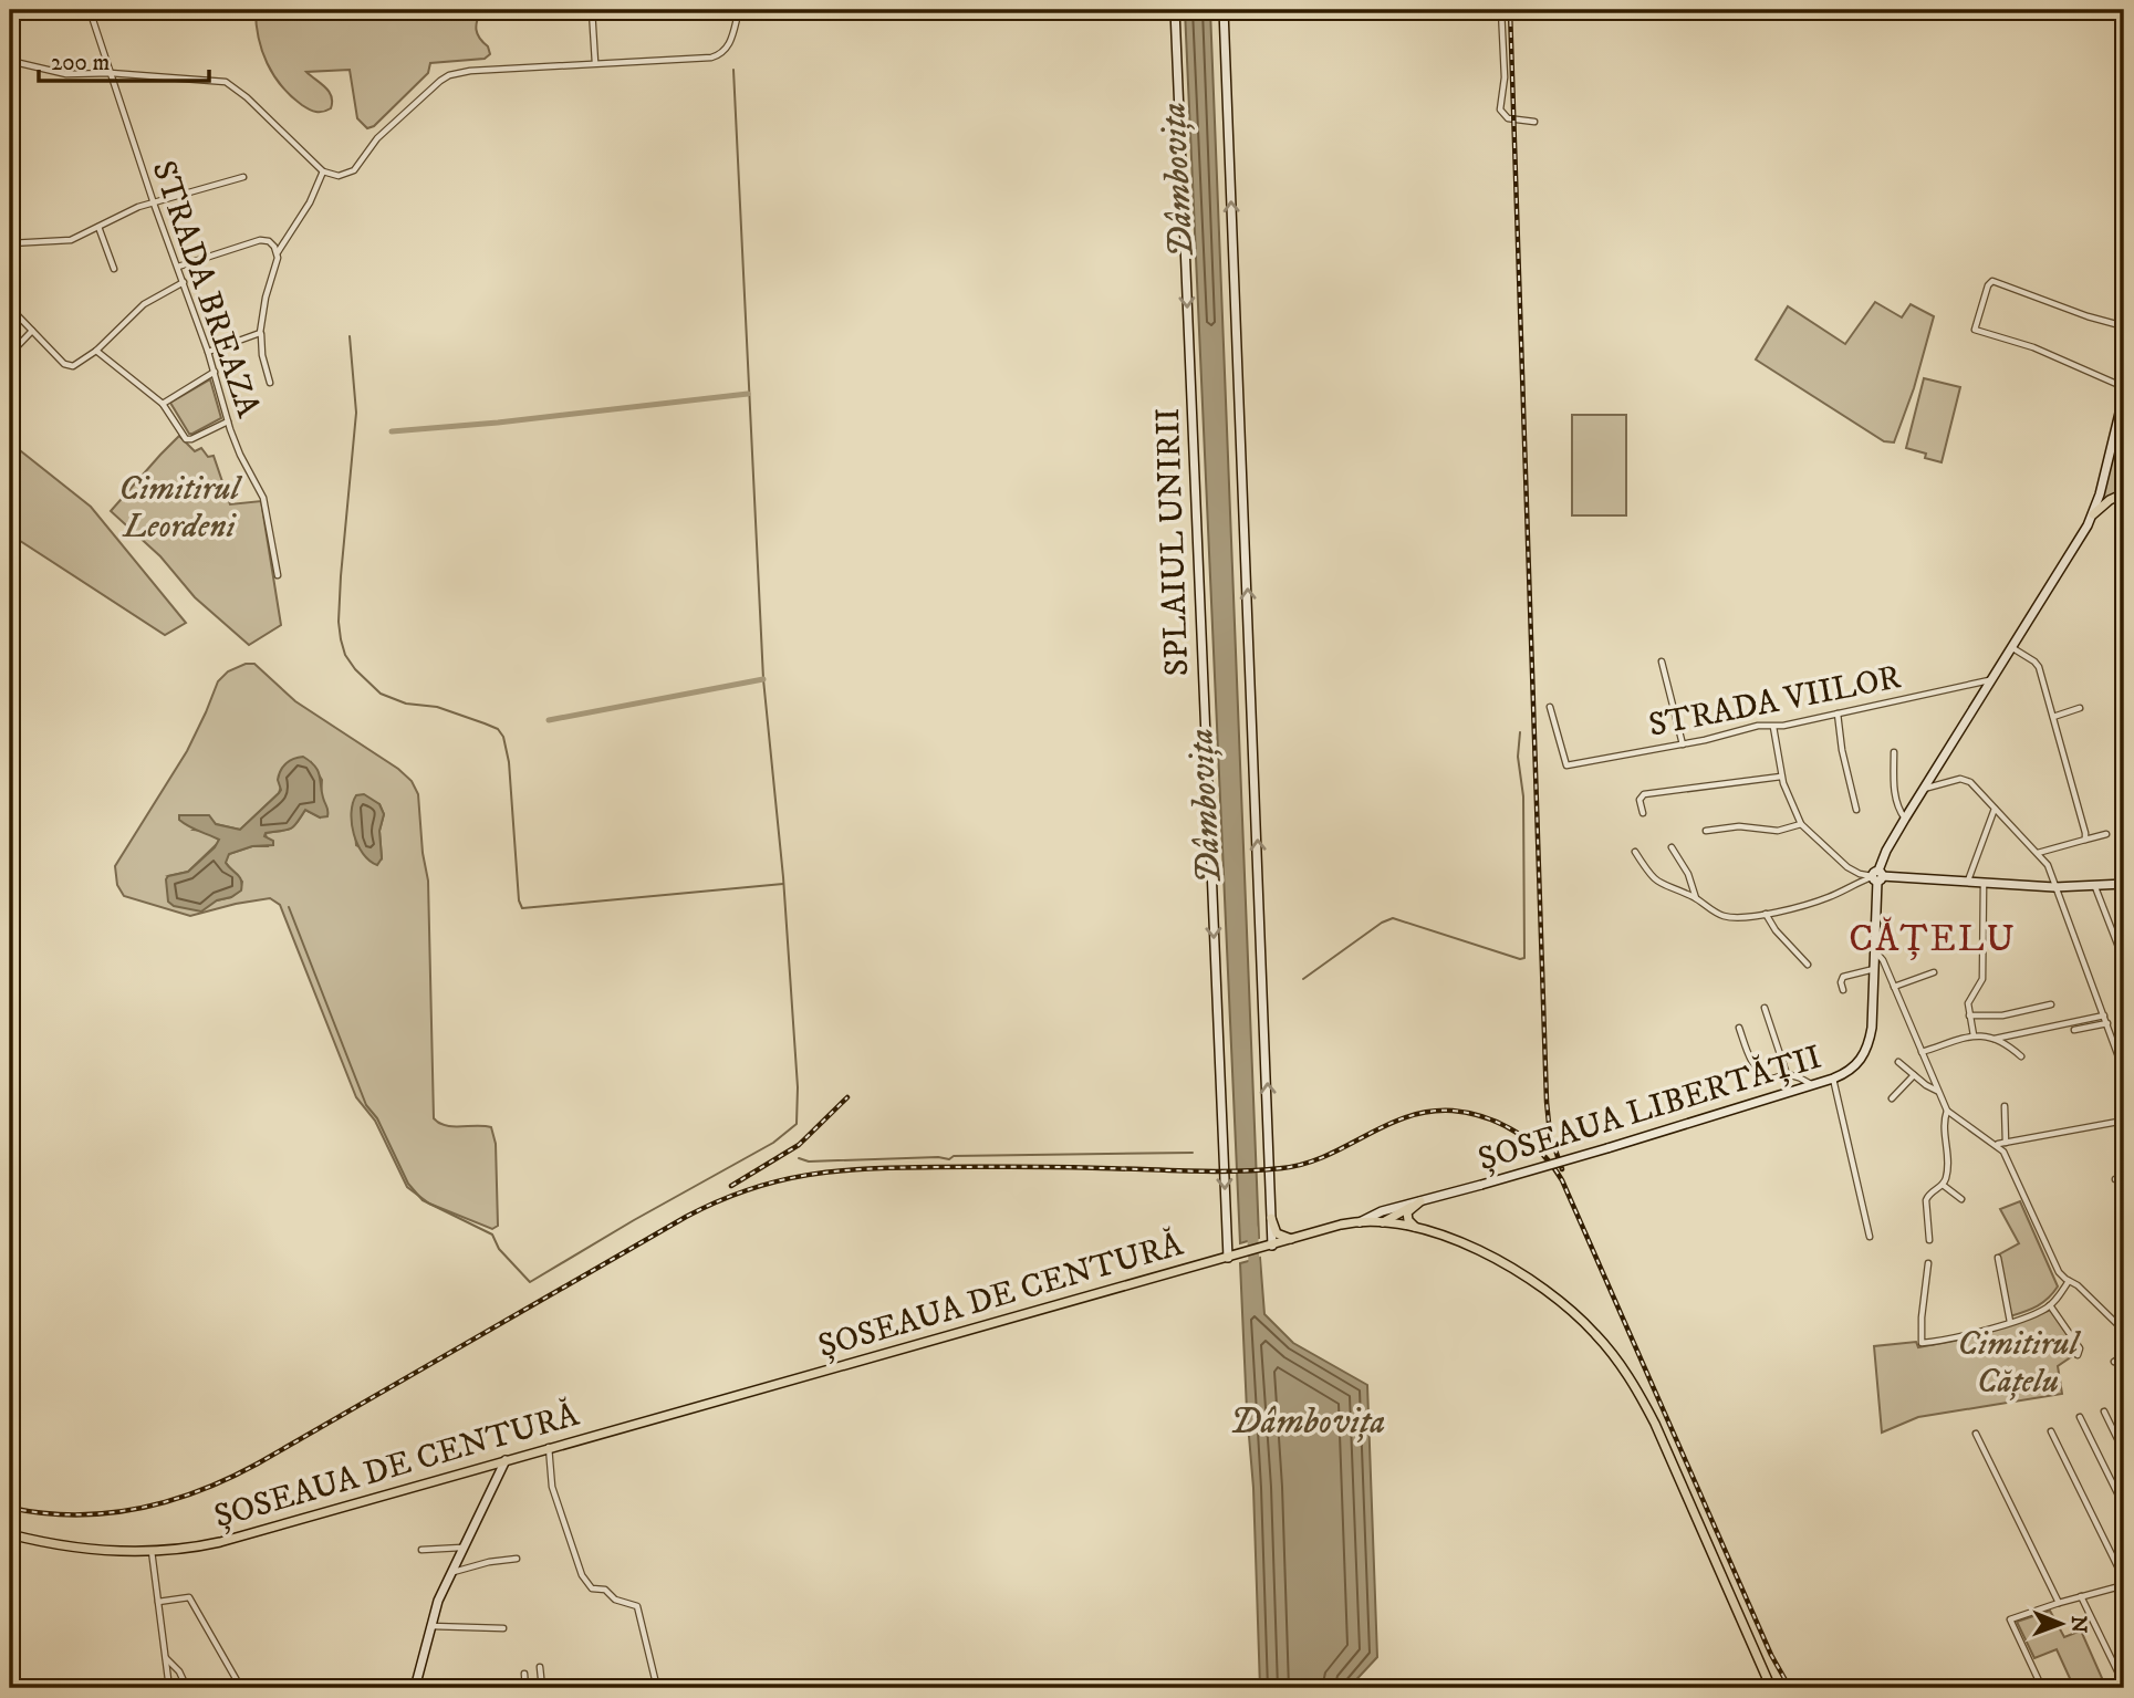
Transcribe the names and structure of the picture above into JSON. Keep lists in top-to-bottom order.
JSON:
{
  "streets": {
    "main road": ["SPLAIUL UNIRII", "ȘOSEAUA LIBERTĂȚII", "ȘOSEAUA DE CENTURĂ"],
    "street": ["STRADA BREAZA", "STRADA VIILOR"]
  },
  "crossings": [
    ["SPLAIUL UNIRII", "ȘOSEAUA DE CENTURĂ"],
    ["STRADA VIILOR", "ȘOSEAUA LIBERTĂȚII"],
    ["ȘOSEAUA LIBERTĂȚII", "ȘOSEAUA DE CENTURĂ"]
  ],
  "districts": ["CĂȚELU"],
  "water": ["Dâmbovița"],
  "parks": ["Cimitirul Leordeni", "Cimitirul Cățelu"],
  "scale_bar": "200 m",
  "north": "right"
}
